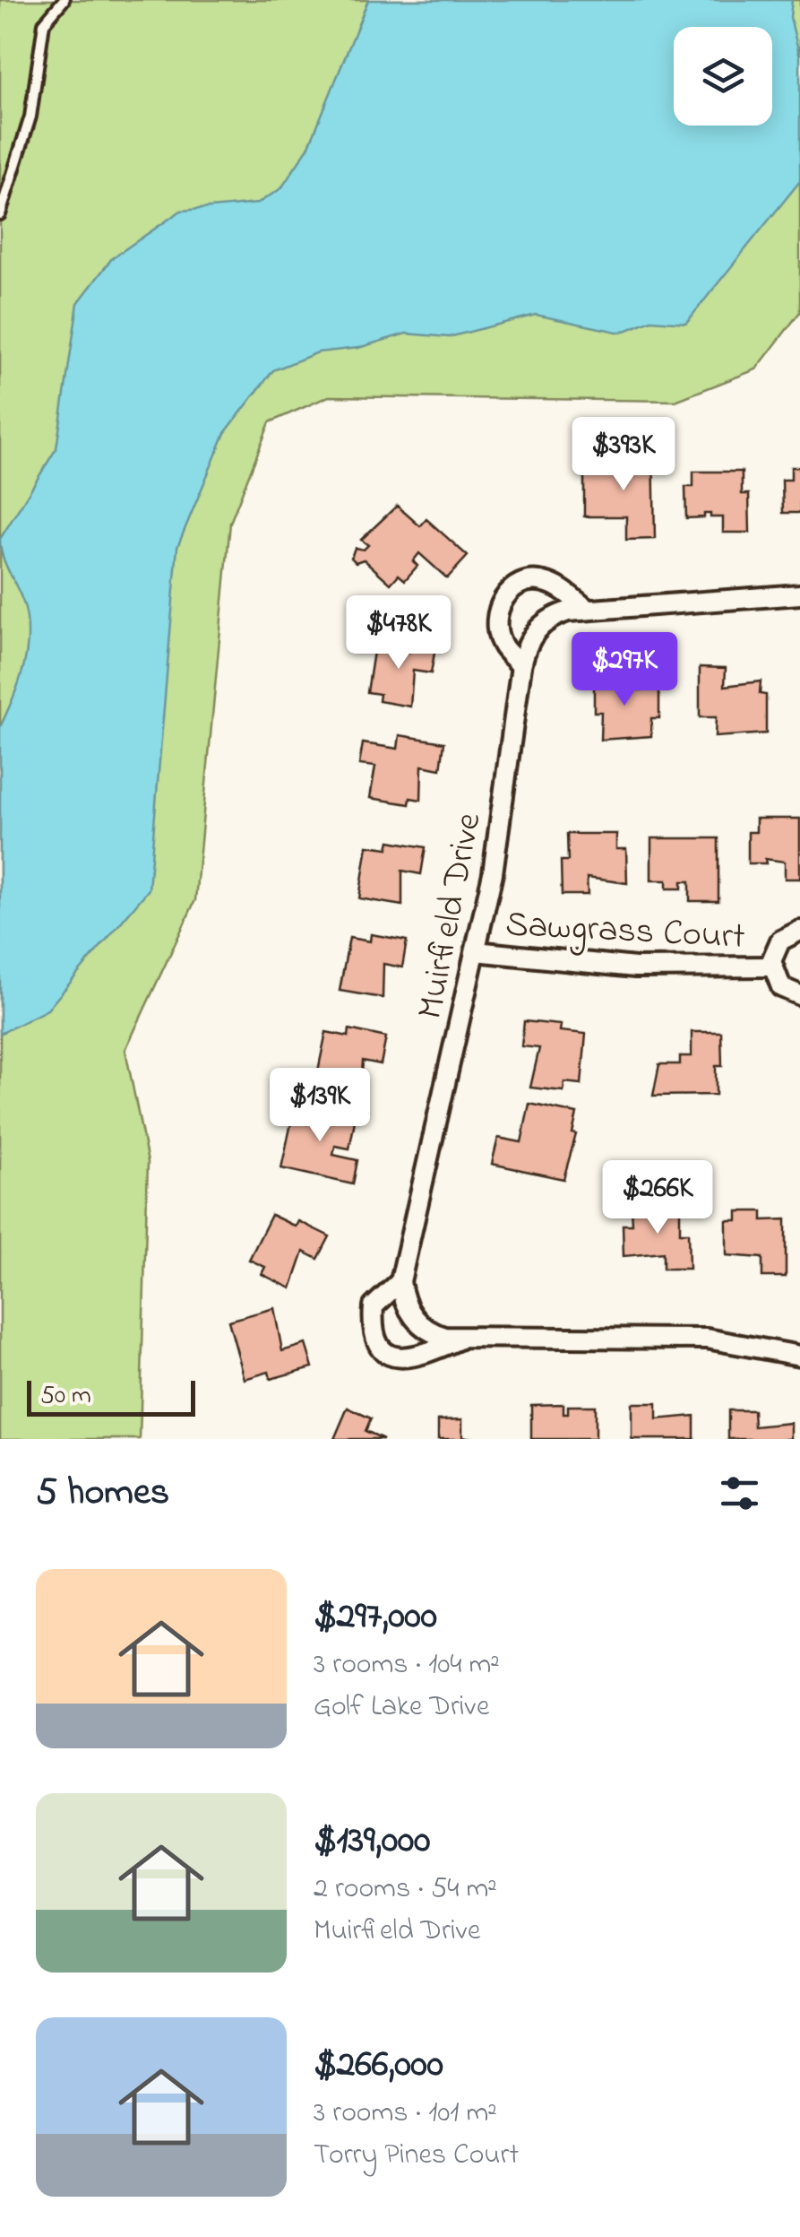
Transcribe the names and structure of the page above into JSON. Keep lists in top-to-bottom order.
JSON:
{
  "streets": {
    "street": ["Muirfield Drive", "Sawgrass Court"]
  },
  "crossings": [
    ["Muirfield Drive", "Sawgrass Court"]
  ],
  "scale_bar": "50 m",
  "page": {
    "price": [
      "$393K",
      "$478K",
      "$297K",
      "$139K",
      "$266K"
    ],
    "scale": "50 m",
    "heading": "5 homes",
    "list": [
      {
        "name": "$297,000",
        "note": "3 rooms · 104 m² · Golf Lake Drive"
      },
      {
        "name": "$139,000",
        "note": "2 rooms · 54 m² · Muirfield Drive"
      },
      {
        "name": "$266,000",
        "note": "3 rooms · 101 m² · Torry Pines Court"
      }
    ]
  }
}
